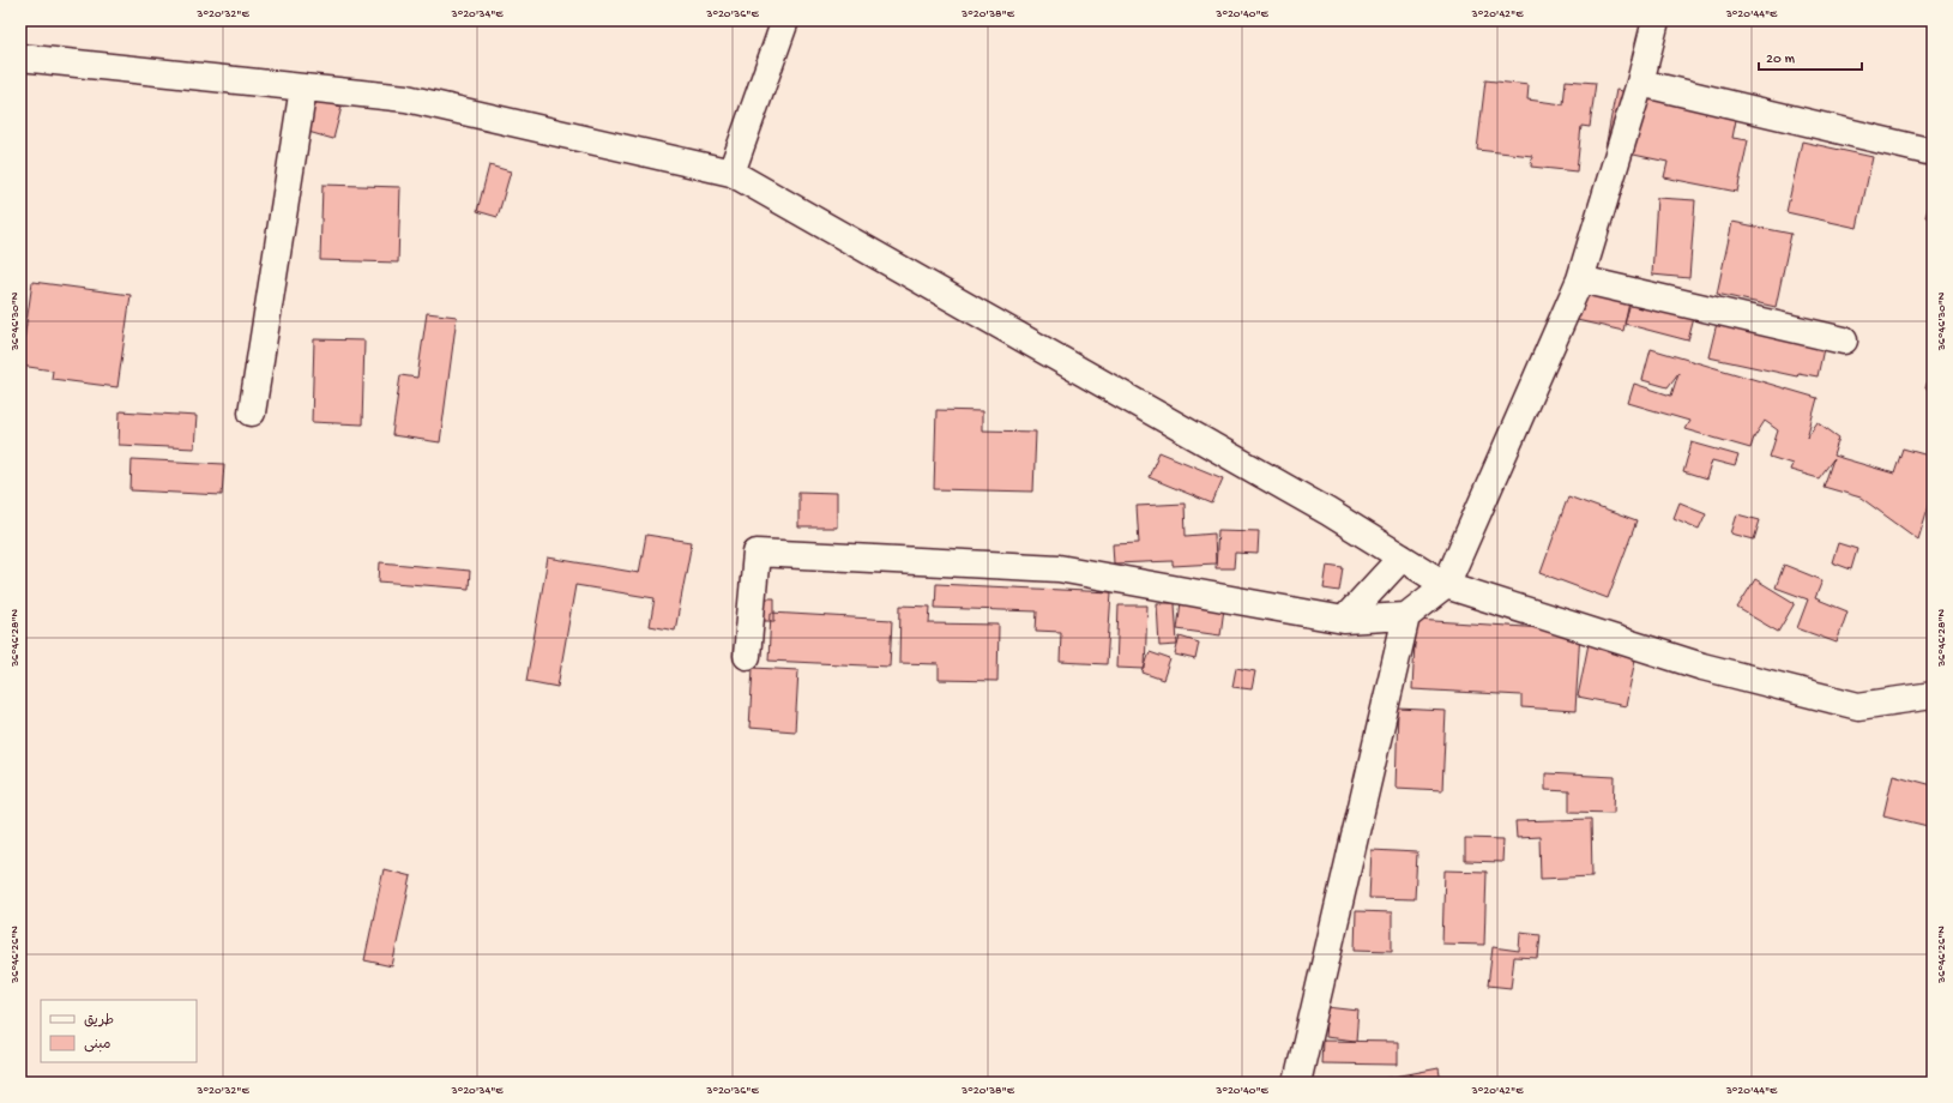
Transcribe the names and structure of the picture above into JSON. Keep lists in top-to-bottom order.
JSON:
{
  "legend": ["طريق", "مبنى"],
  "scale_bar": "20 m",
  "coordinates": [
    "3°20'32\"E",
    "3°20'34\"E",
    "3°20'36\"E",
    "3°20'38\"E",
    "3°20'40\"E",
    "3°20'42\"E",
    "3°20'44\"E",
    "36°46'30\"N",
    "36°46'28\"N",
    "36°46'26\"N"
  ]
}
